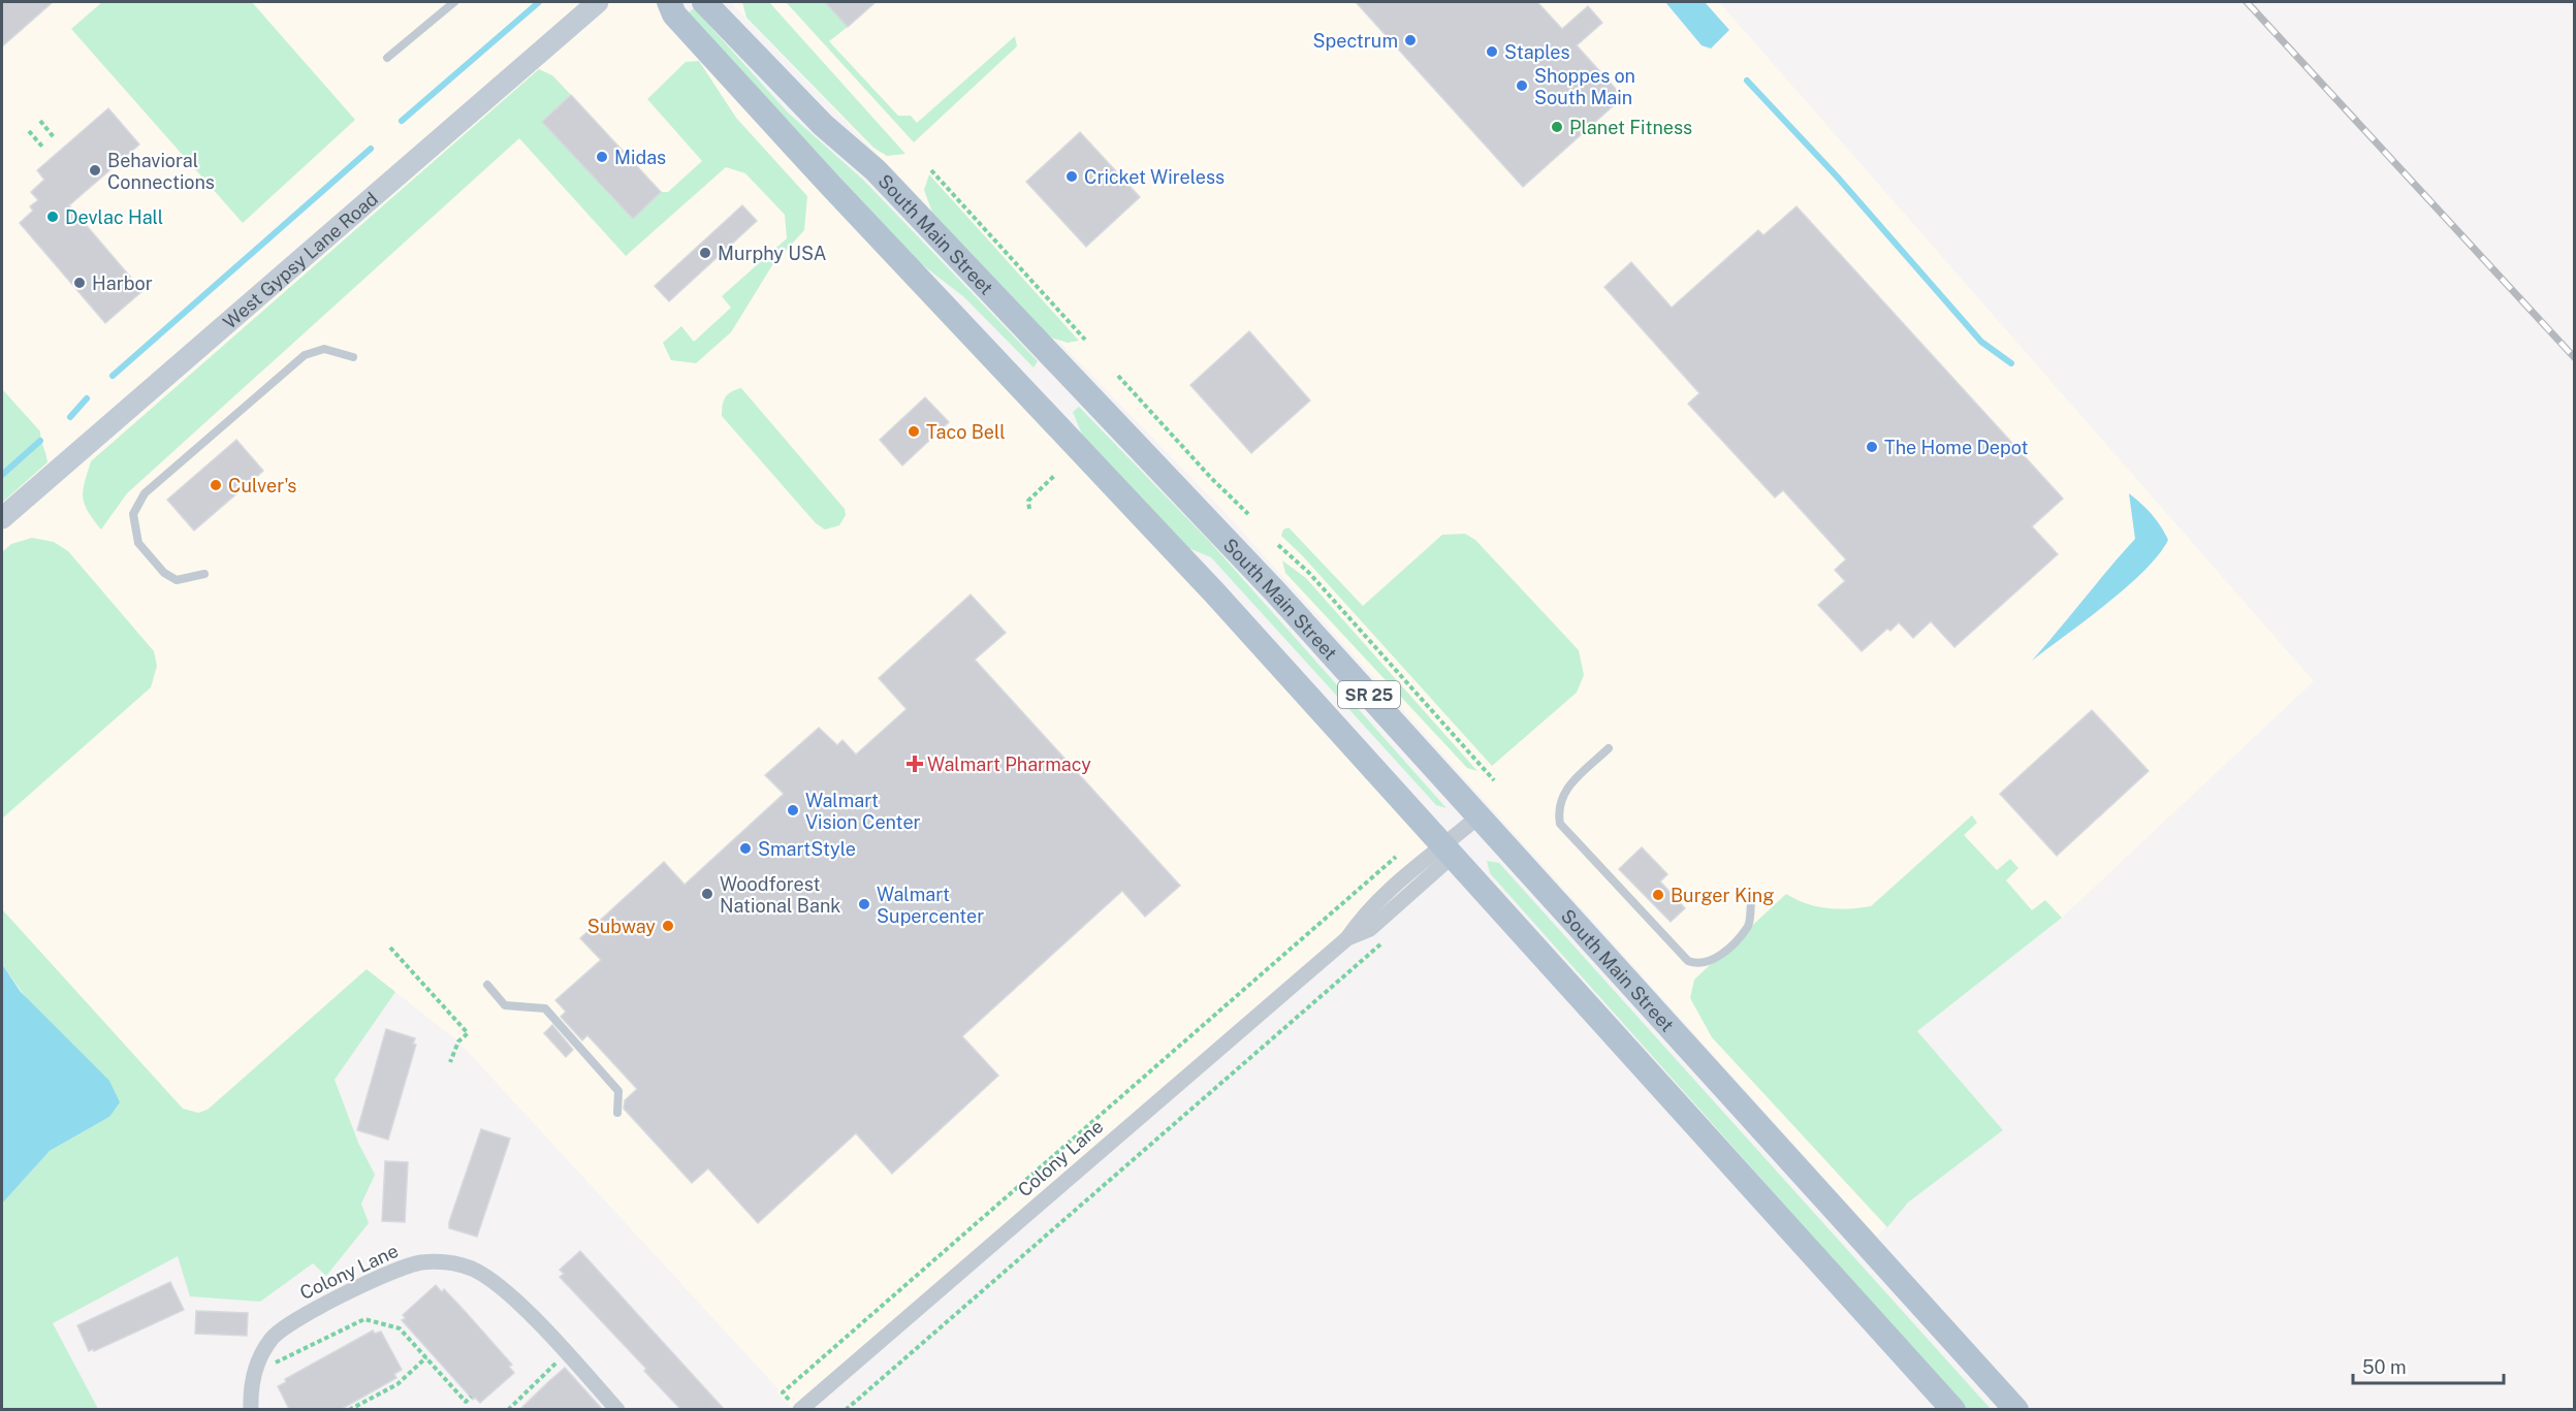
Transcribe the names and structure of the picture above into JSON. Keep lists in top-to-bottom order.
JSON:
{
  "streets": {
    "main road": ["South Main Street", "West Gypsy Lane Road", "SR 25"],
    "street": ["Colony Lane"]
  },
  "crossings": [
    ["South Main Street", "Colony Lane"],
    ["SR 25", "Colony Lane"]
  ],
  "places": {
    "other": [
      "Spectrum",
      "Staples",
      "Shoppes on South Main",
      "Planet Fitness",
      "Midas",
      "Behavioral Connections",
      "Cricket Wireless",
      "Devlac Hall",
      "Murphy USA",
      "Harbor",
      "Taco Bell",
      "The Home Depot",
      "Culver's",
      "Walmart Vision Center",
      "SmartStyle",
      "Woodforest National Bank",
      "Burger King",
      "Walmart Supercenter",
      "Subway"
    ],
    "health": ["Walmart Pharmacy"]
  },
  "scale_bar": "50 m"
}
